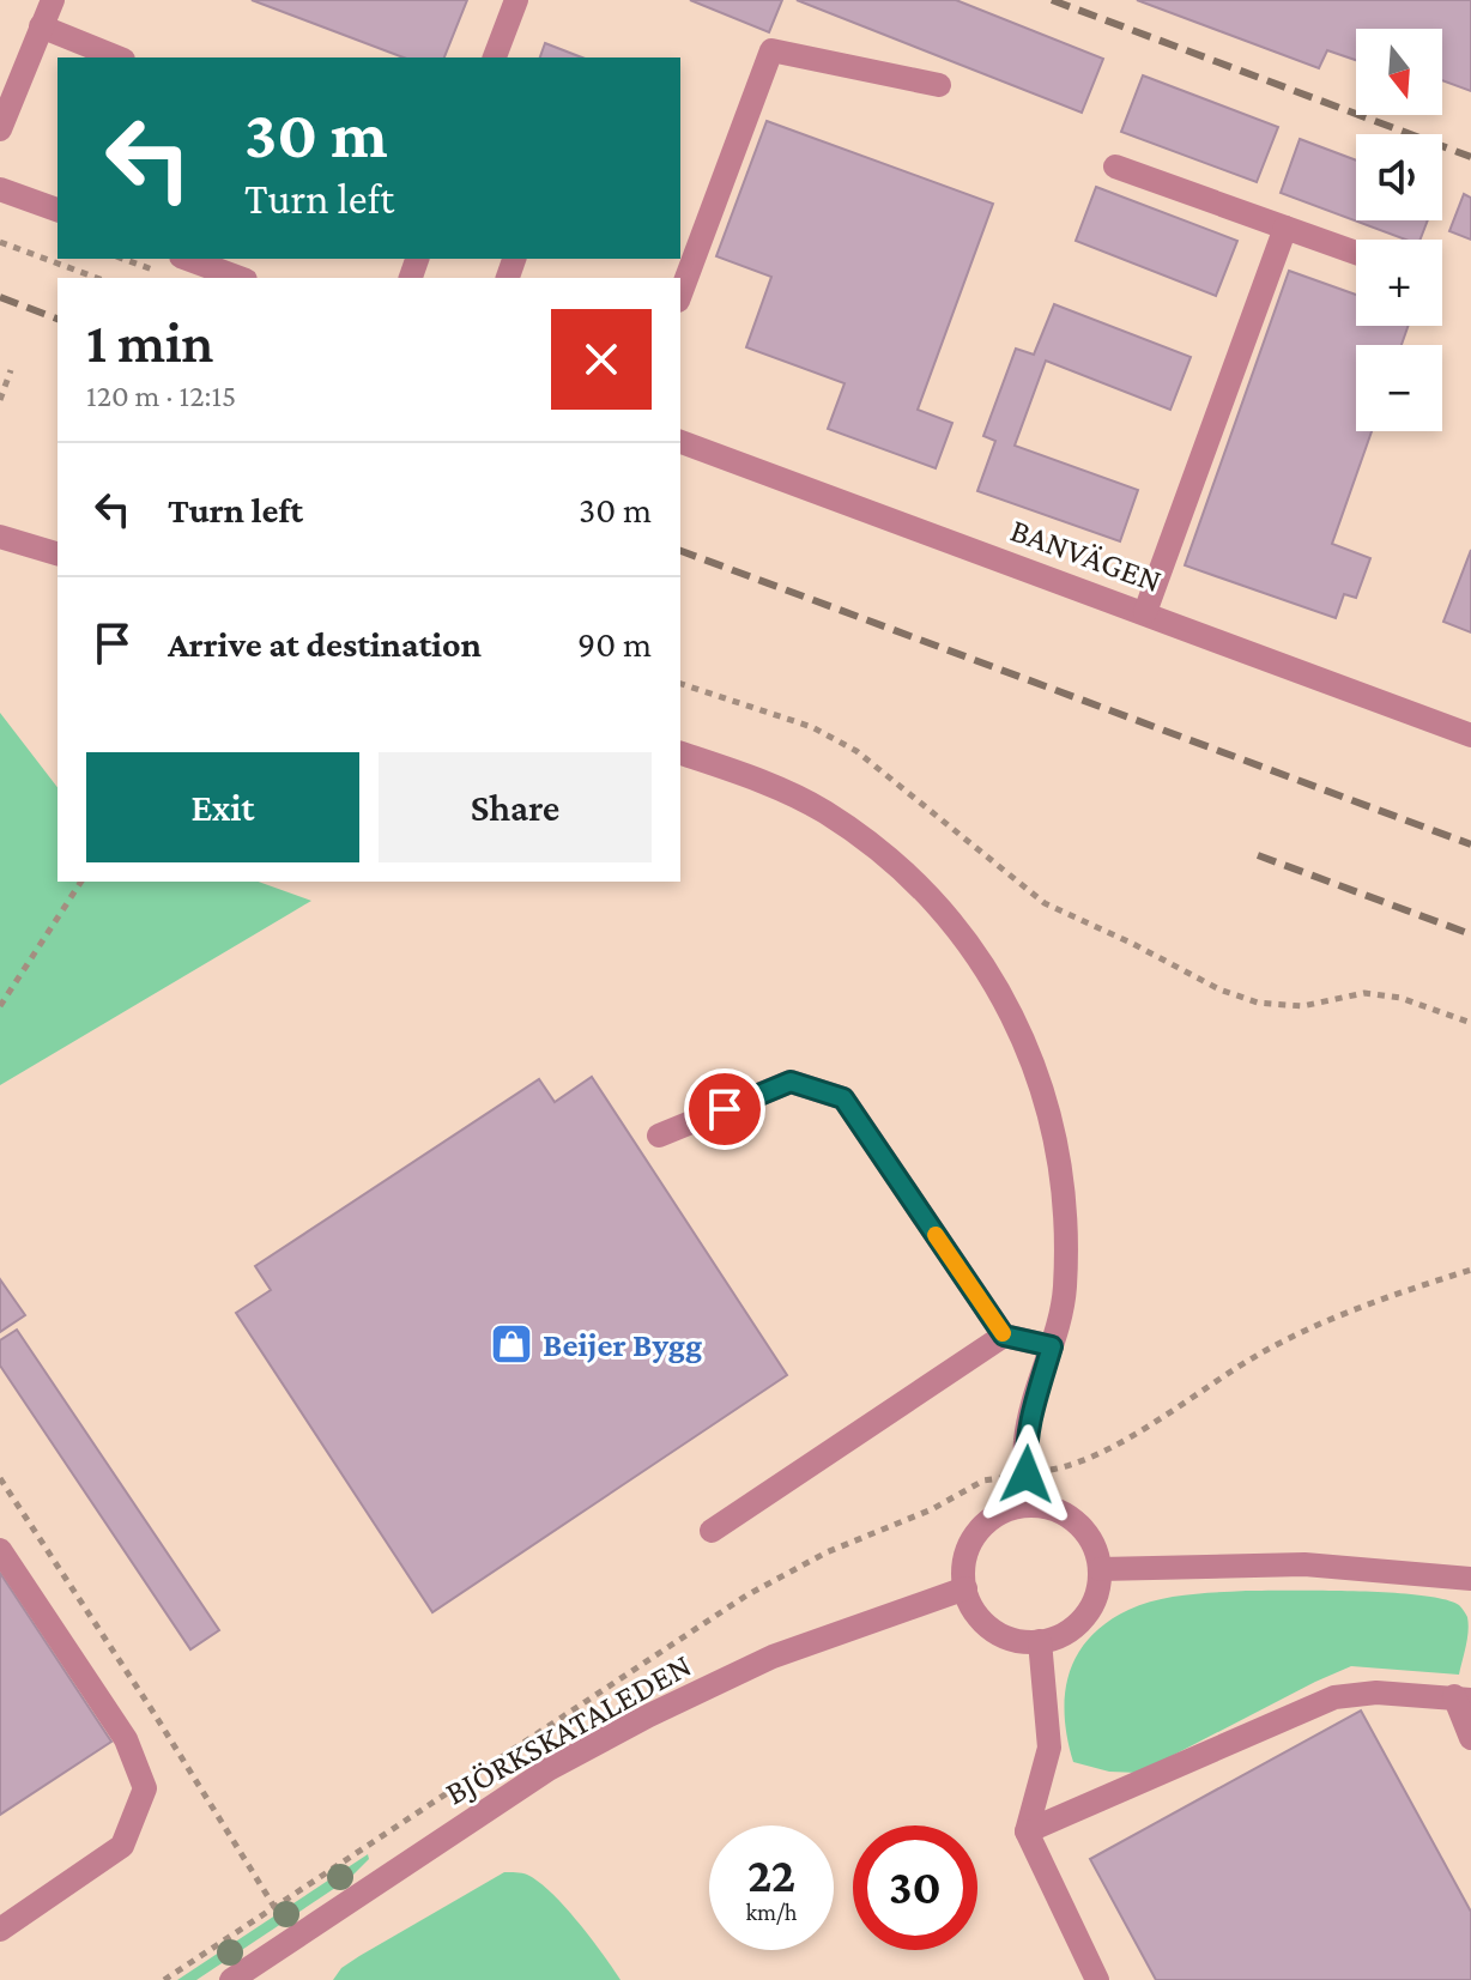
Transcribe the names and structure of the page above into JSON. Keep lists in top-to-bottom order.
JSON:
{
  "streets": {
    "street": ["BANVÄGEN", "BJÖRKSKATALEDEN"]
  },
  "places": {
    "shop": ["Beijer Bygg"]
  },
  "north": "bottom",
  "page": {
    "map_buttons": ["+", "−"],
    "turn": ["30 m", "Turn left"],
    "heading": ["1 min", "120 m · 12:15"],
    "list": [
      {
        "name": "Turn left",
        "value": "30 m"
      },
      {
        "name": "Arrive at destination",
        "value": "90 m"
      }
    ],
    "buttons": ["Exit", "Share"],
    "speed": "22 km/h",
    "limit": "30"
  }
}
